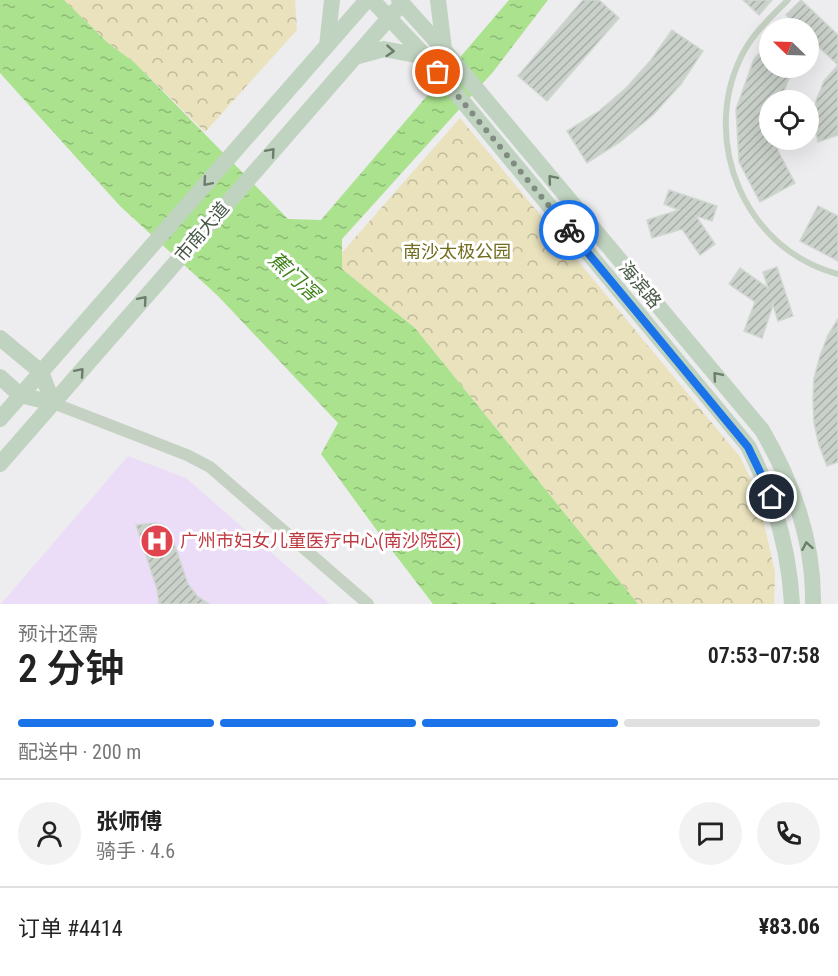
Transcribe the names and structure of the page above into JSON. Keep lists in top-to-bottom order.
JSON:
{
  "streets": {
    "street": ["市南大道", "海滨路"]
  },
  "crossings": [
    ["市南大道", "海滨路"]
  ],
  "water": ["蕉门滘"],
  "parks": ["南沙太极公园"],
  "places": {
    "hospital": ["广州市妇女儿童医疗中心(南沙院区)"]
  },
  "north": "top left",
  "page": {
    "heading": ["2 分钟", "预计还需", "07:53–07:58"],
    "panel": [
      "张师傅",
      "骑手 · 4.6",
      "订单 #4414",
      "¥83.06"
    ],
    "bar": "配送中 · 200 m"
  }
}
